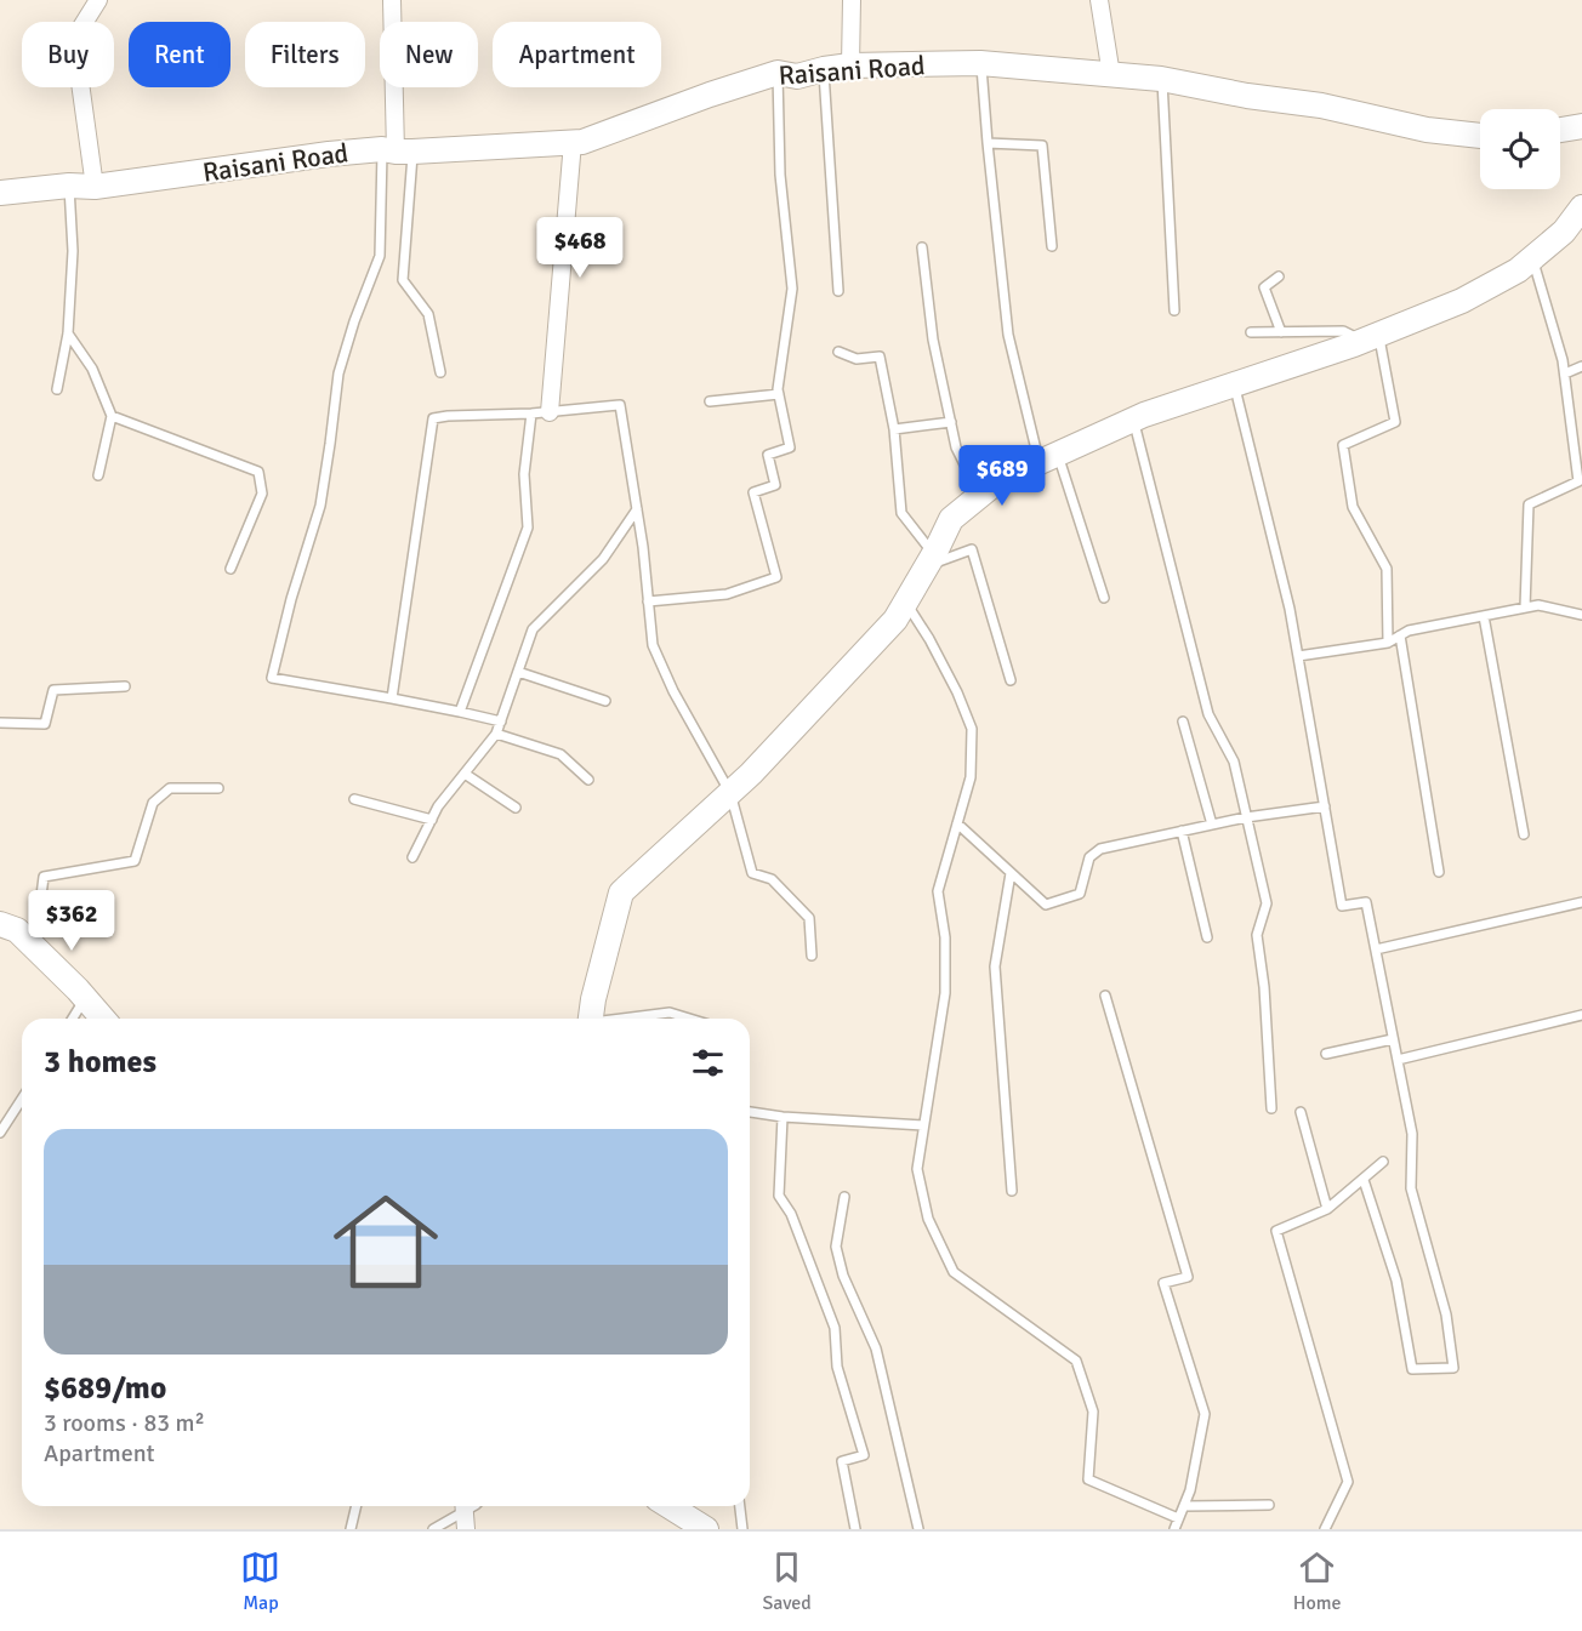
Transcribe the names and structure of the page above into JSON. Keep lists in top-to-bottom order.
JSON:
{
  "streets": {
    "main road": ["Raisani Road"]
  },
  "page": {
    "chip": [
      "Buy",
      "Rent",
      "Filters",
      "New",
      "Apartment"
    ],
    "price": ["$468", "$689", "$362"],
    "heading": "3 homes",
    "list": [
      {
        "name": "$689/mo",
        "note": "3 rooms · 83 m² · Apartment"
      }
    ],
    "tabs": ["Map", "Saved", "Home"]
  }
}
